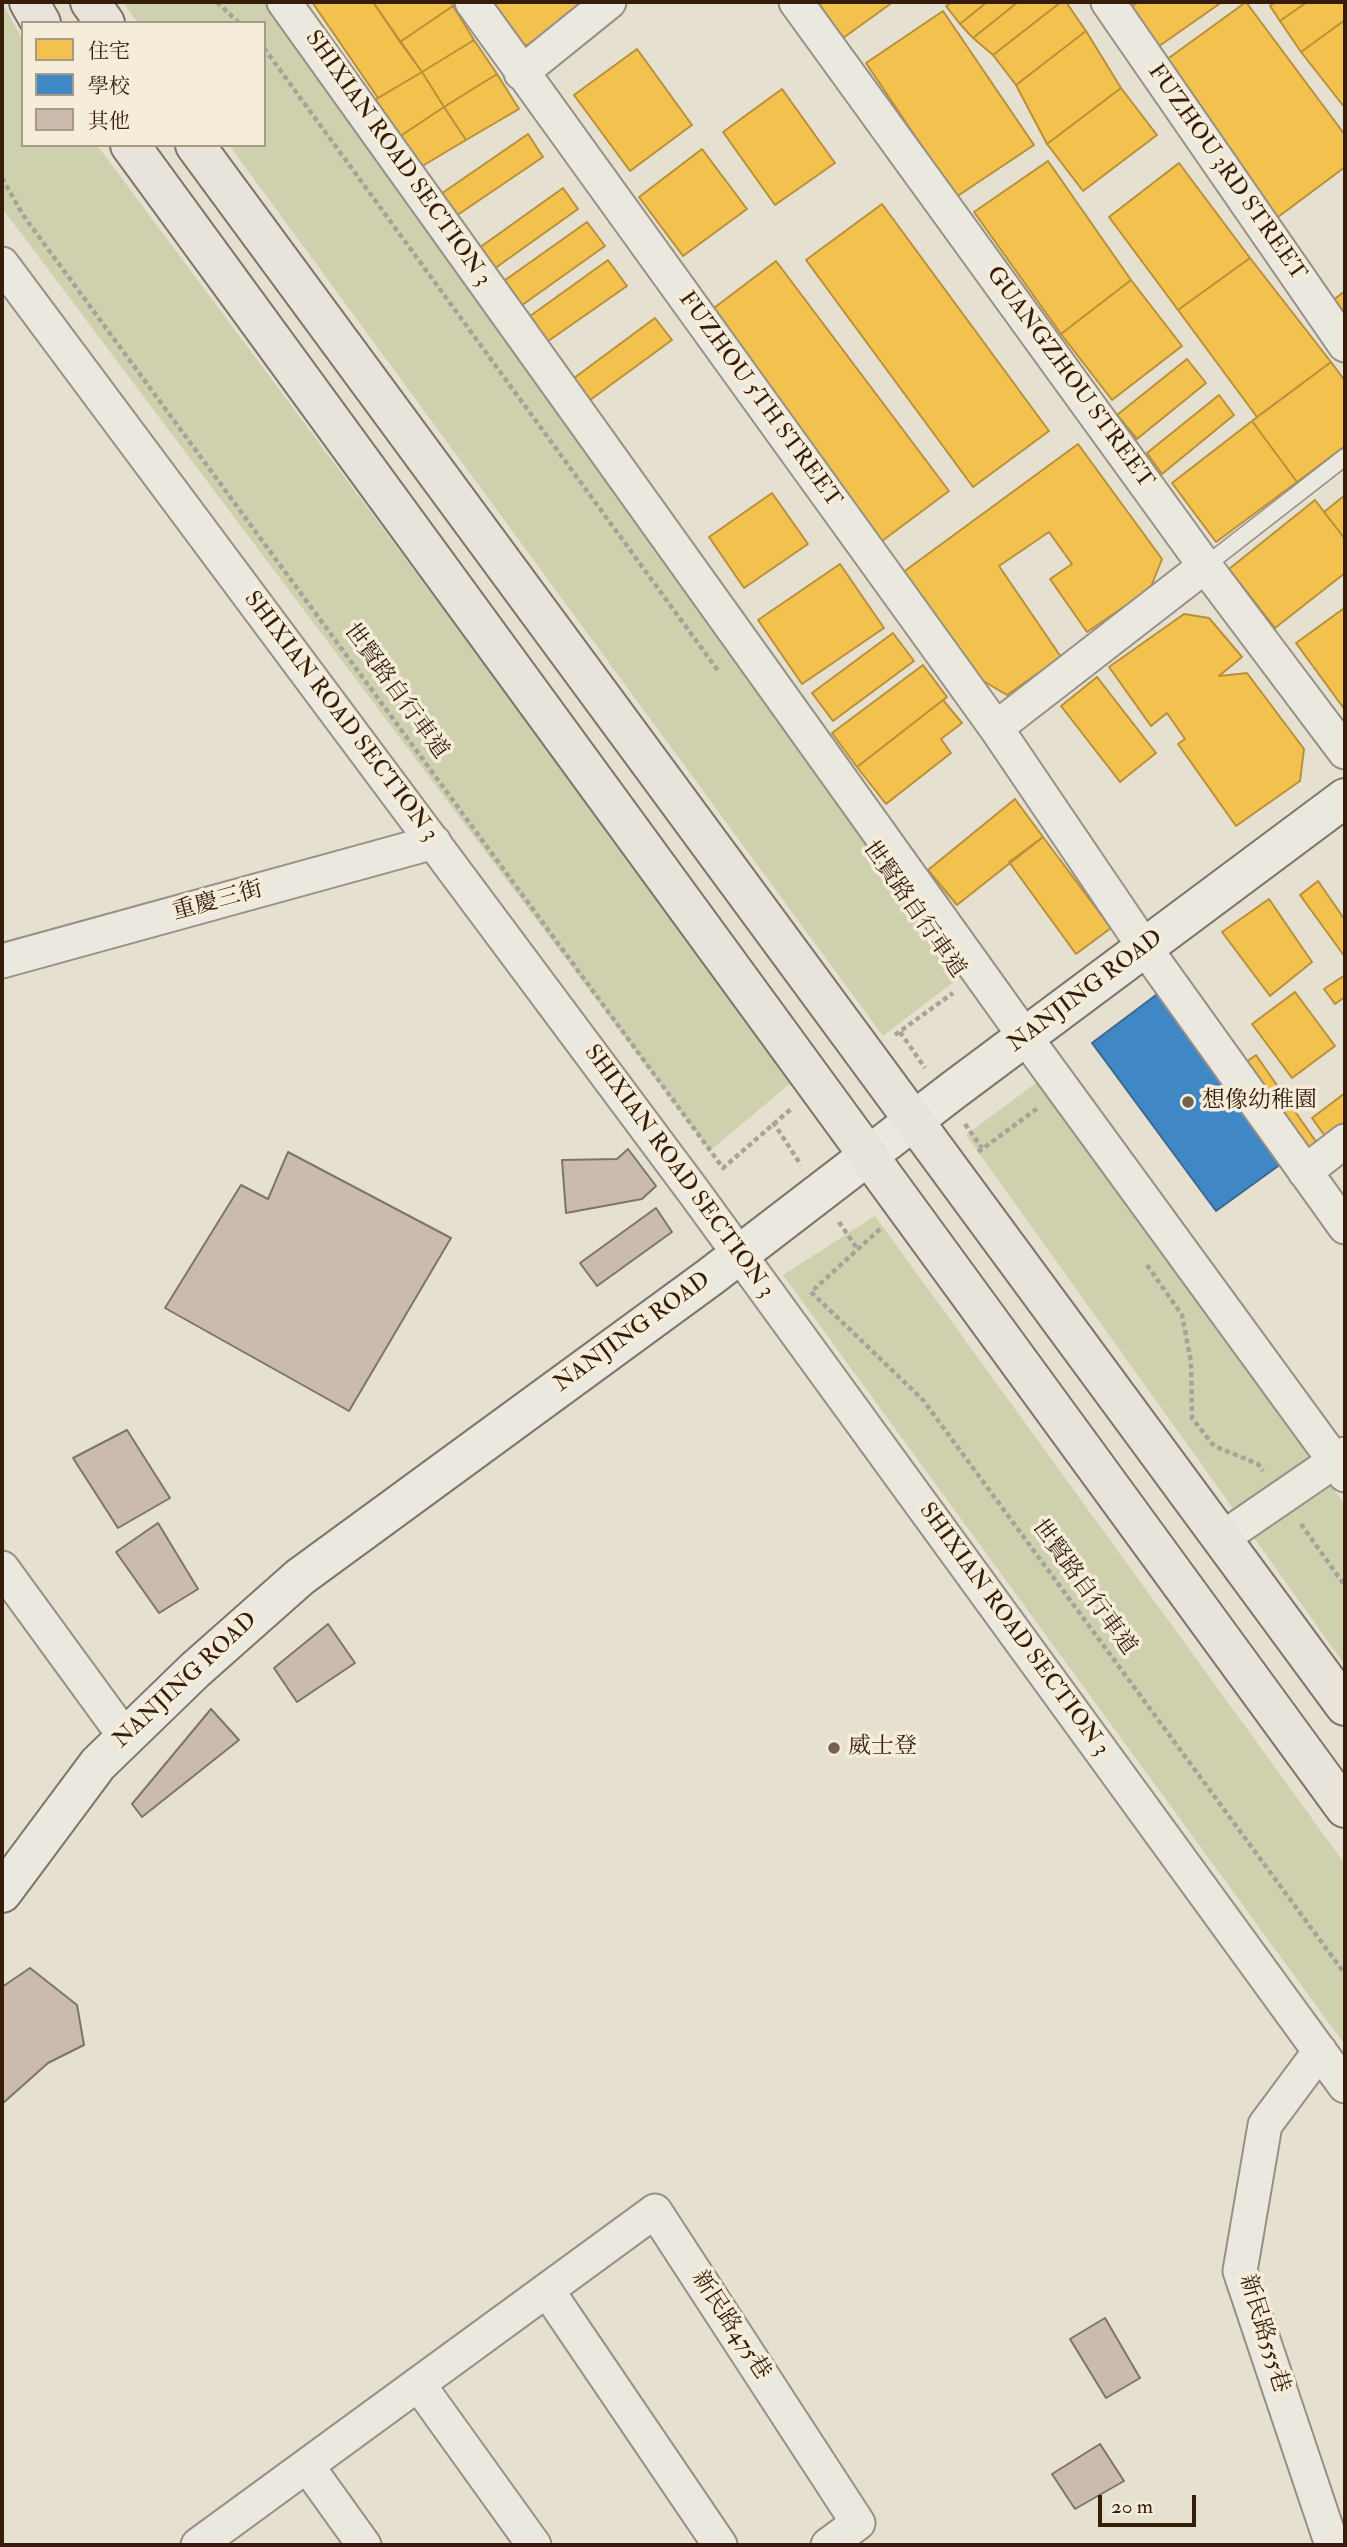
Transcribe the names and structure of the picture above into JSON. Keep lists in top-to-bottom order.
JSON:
{
  "streets": {
    "street": [
      "SHIXIAN ROAD SECTION 3",
      "FUZHOU 3RD STREET",
      "GUANGZHOU STREET",
      "FUZHOU 5TH STREET",
      "重慶三街",
      "NANJING ROAD",
      "新民路475巷",
      "新民路555巷"
    ],
    "path": ["世賢路自行車道"]
  },
  "crossings": [
    ["SHIXIAN ROAD SECTION 3", "重慶三街"],
    ["SHIXIAN ROAD SECTION 3", "NANJING ROAD"],
    ["SHIXIAN ROAD SECTION 3", "新民路555巷"],
    ["FUZHOU 5TH STREET", "NANJING ROAD"]
  ],
  "places": ["想像幼稚園", "威士登"],
  "legend": ["住宅", "學校", "其他"],
  "scale_bar": "20 m"
}
